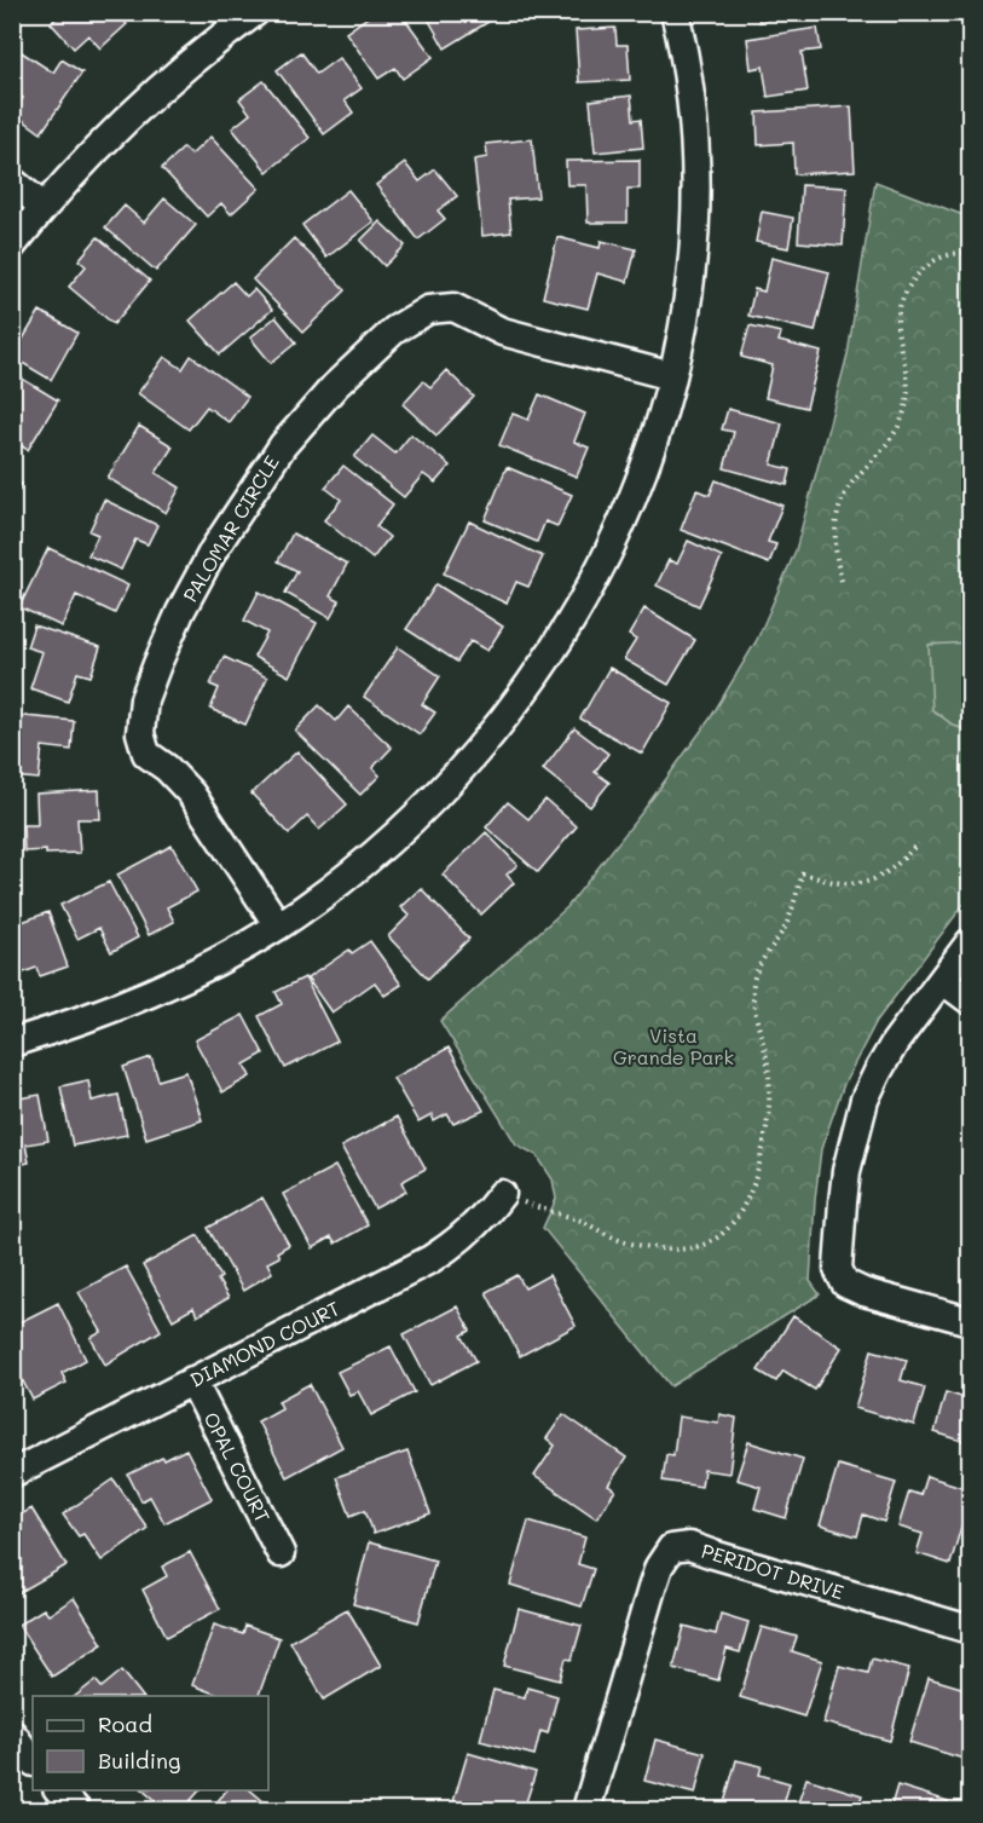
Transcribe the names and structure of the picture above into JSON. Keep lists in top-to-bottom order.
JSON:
{
  "streets": {
    "street": [
      "PALOMAR CIRCLE",
      "DIAMOND COURT",
      "OPAL COURT",
      "PERIDOT DRIVE"
    ]
  },
  "crossings": [
    ["DIAMOND COURT", "OPAL COURT"]
  ],
  "parks": ["Vista Grande Park"],
  "legend": ["Road", "Building"]
}
